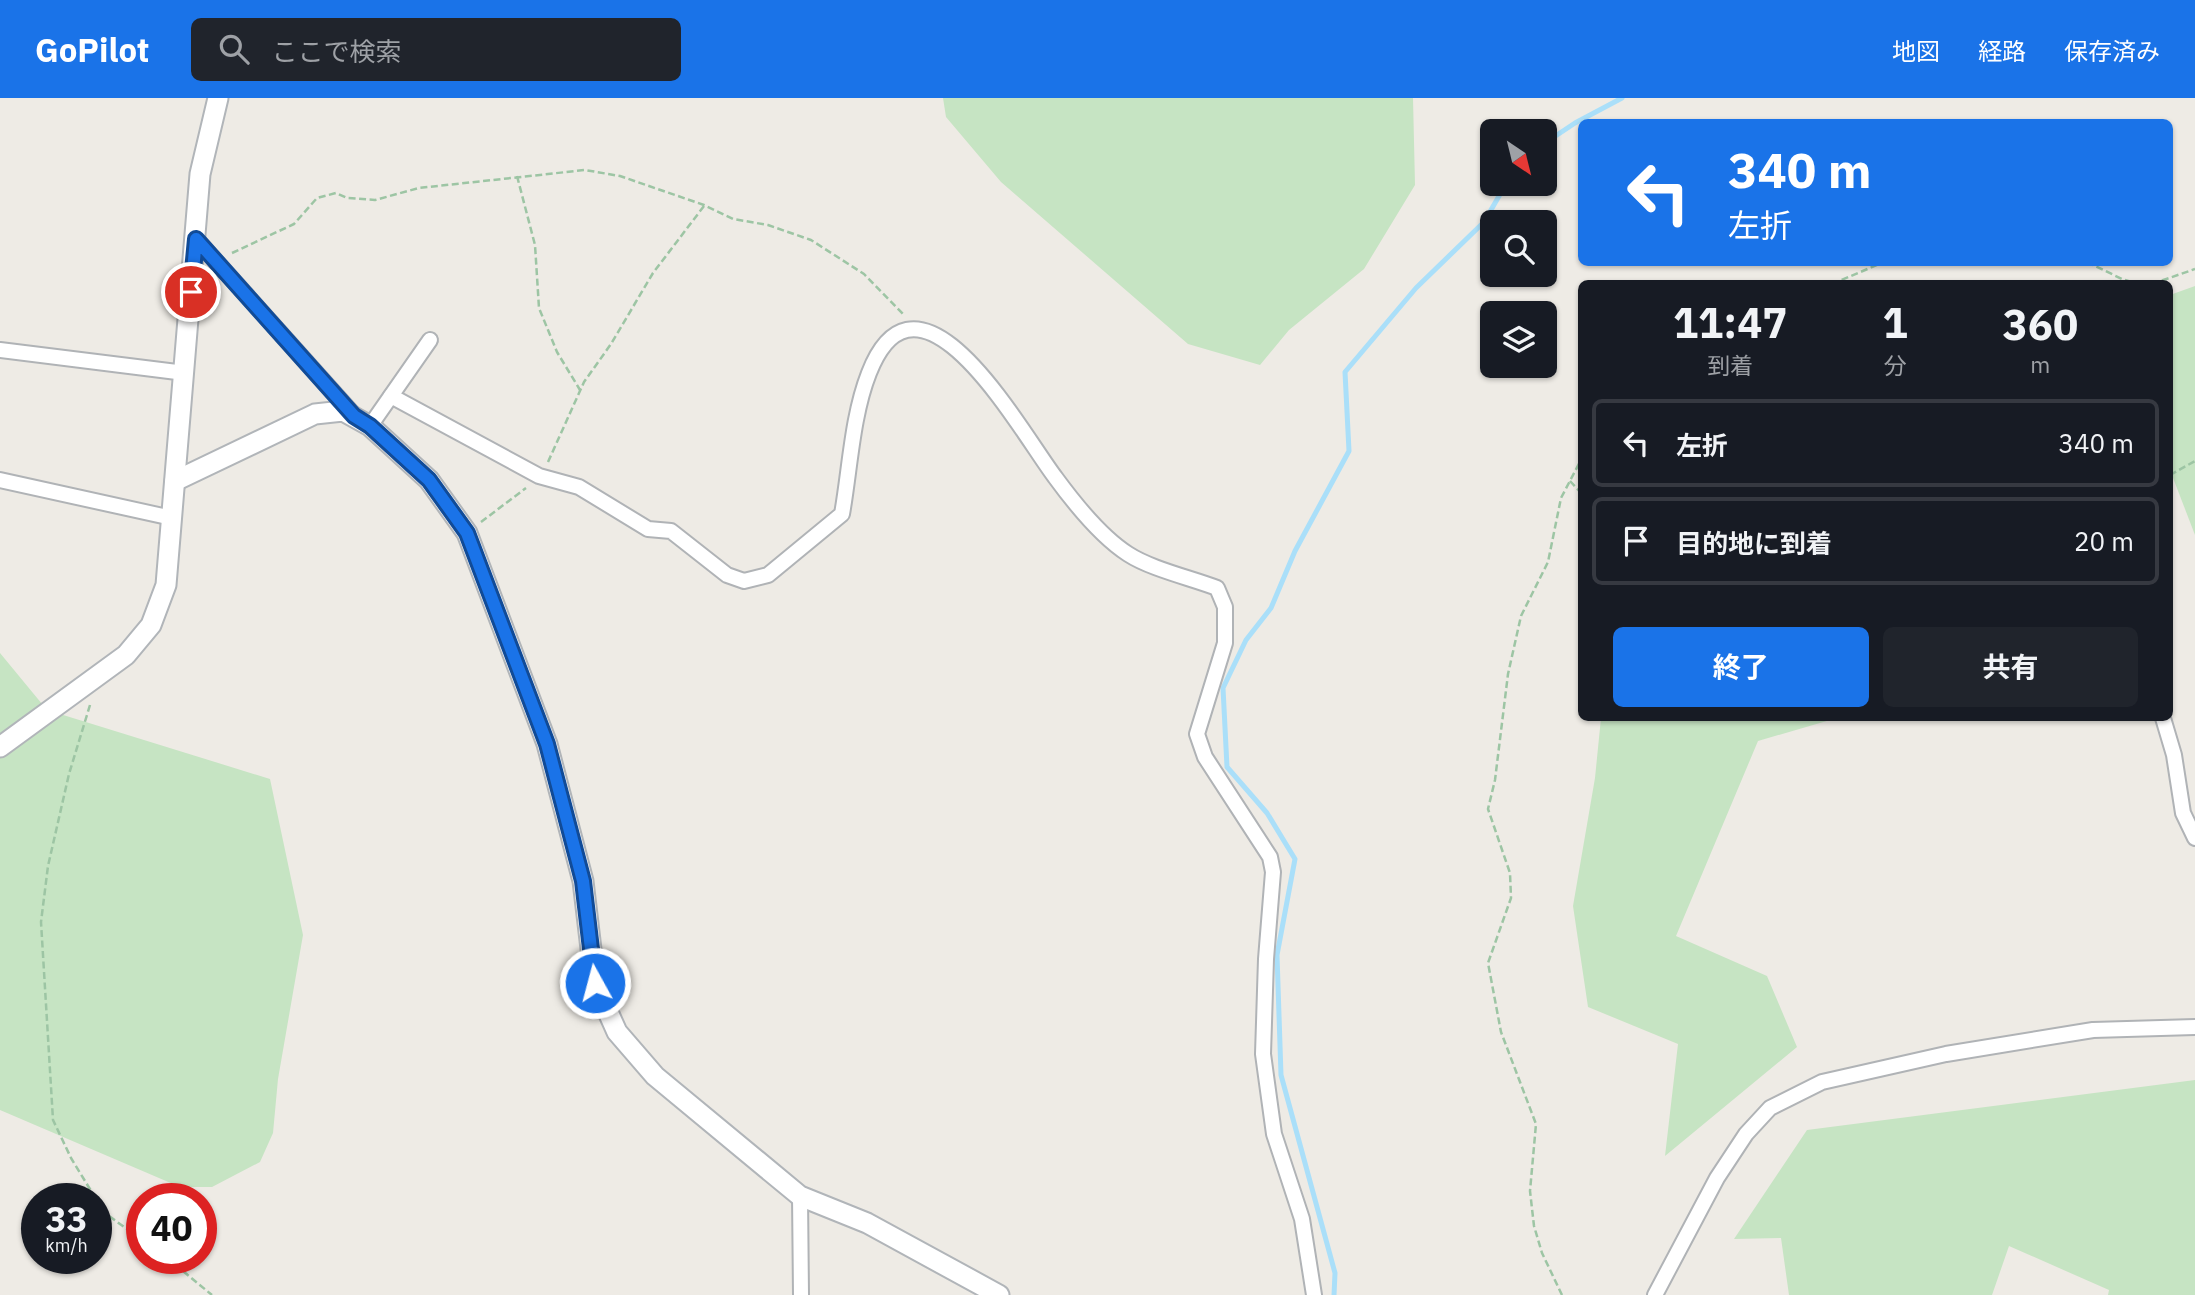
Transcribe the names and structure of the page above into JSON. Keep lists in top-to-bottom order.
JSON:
{
  "north": "bottom right",
  "page": {
    "header": "GoPilot",
    "search": "ここで検索",
    "nav": ["地図", "経路", "保存済み"],
    "turn": ["340 m", "左折"],
    "eta": [
      "11:47",
      "到着",
      "1",
      "分",
      "360",
      "m"
    ],
    "list": [
      {
        "name": "左折",
        "value": "340 m"
      },
      {
        "name": "目的地に到着",
        "value": "20 m"
      }
    ],
    "buttons": ["終了", "共有"],
    "speed": "33 km/h",
    "limit": "40"
  }
}
